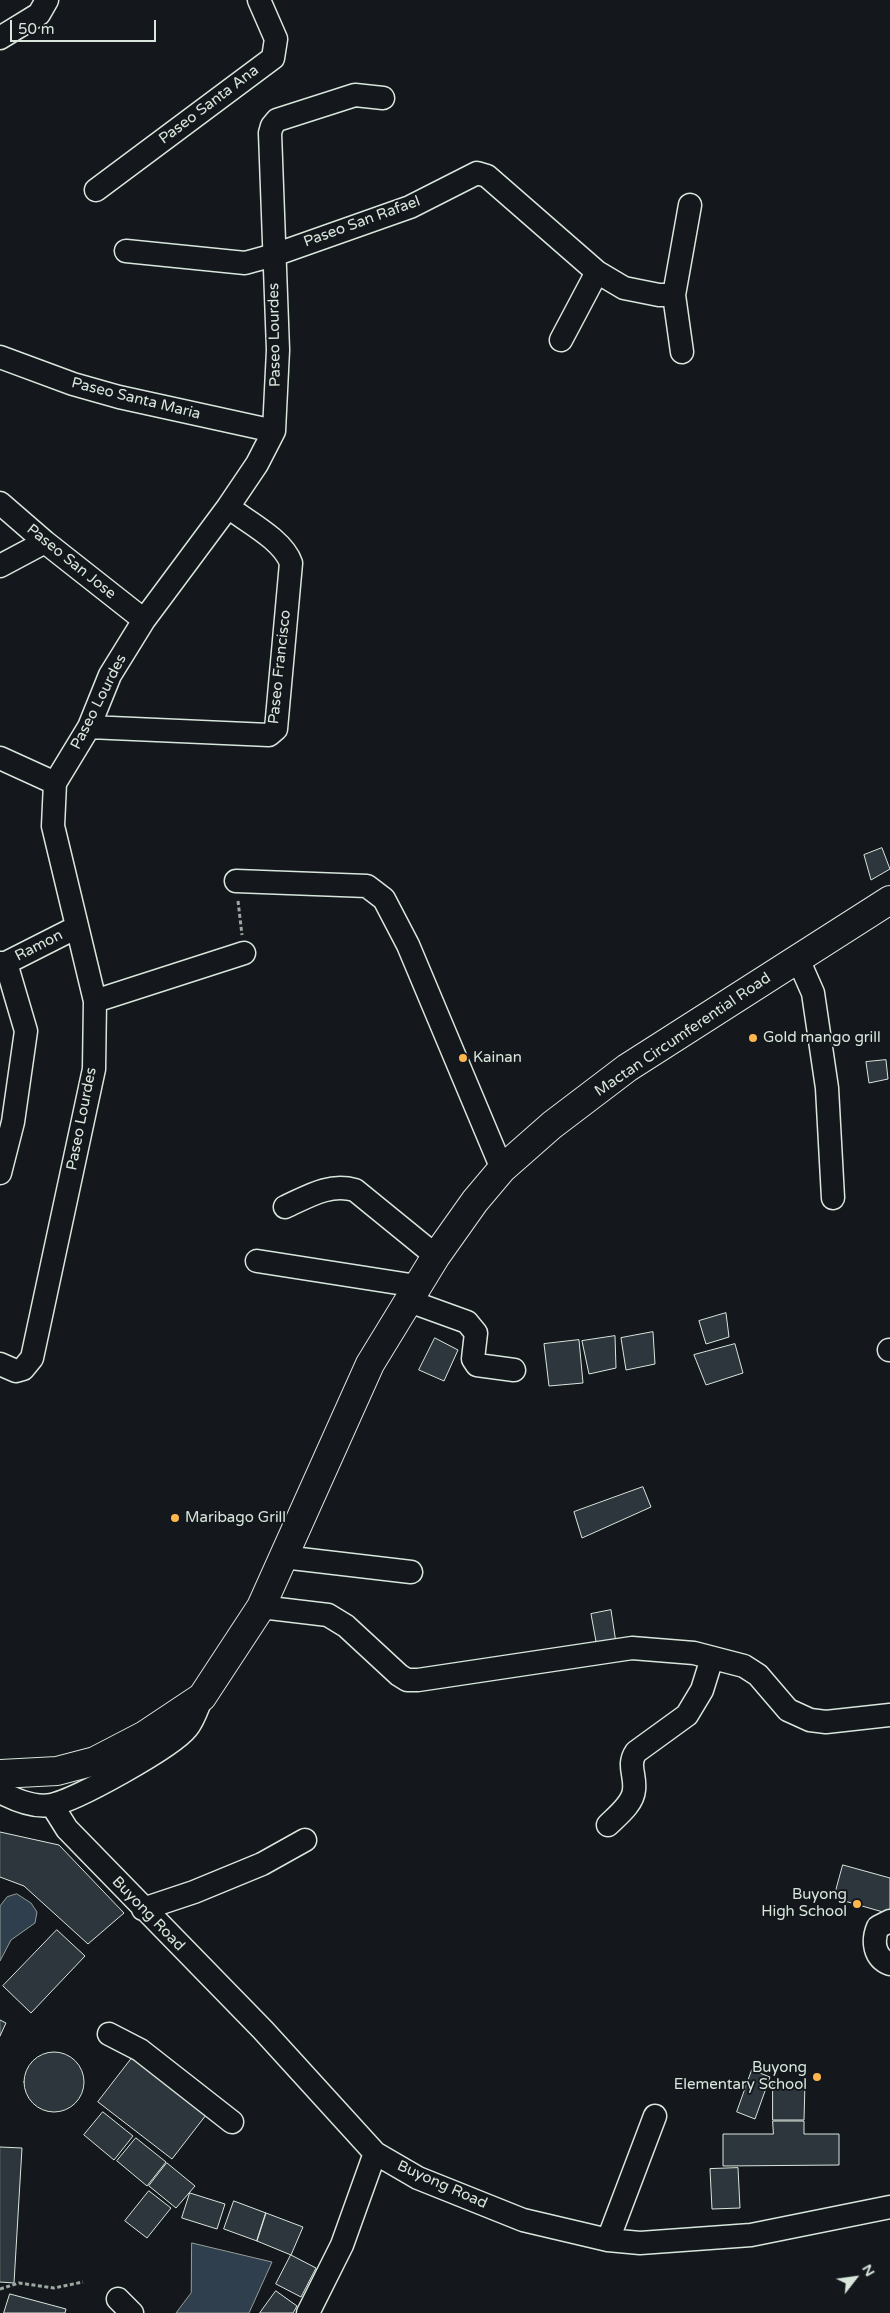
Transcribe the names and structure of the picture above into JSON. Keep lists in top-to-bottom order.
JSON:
{
  "streets": {
    "main road": ["Mactan Circumferential Road"],
    "street": [
      "Paseo Santa Ana",
      "Paseo San Rafael",
      "Paseo Lourdes",
      "Paseo Santa Maria",
      "Paseo San Jose",
      "Paseo Francisco",
      "Ramon",
      "Buyong Road"
    ]
  },
  "crossings": [
    ["Paseo San Rafael", "Paseo Lourdes"],
    ["Paseo Lourdes", "Paseo Santa Maria"],
    ["Paseo Lourdes", "Paseo San Jose"],
    ["Paseo Lourdes", "Paseo Francisco"],
    ["Paseo Lourdes", "Ramon"]
  ],
  "places": [
    "Gold mango grill",
    "Kainan",
    "Maribago Grill",
    "Buyong High School",
    "Buyong Elementary School"
  ],
  "scale_bar": "50 m",
  "north": "top right"
}
